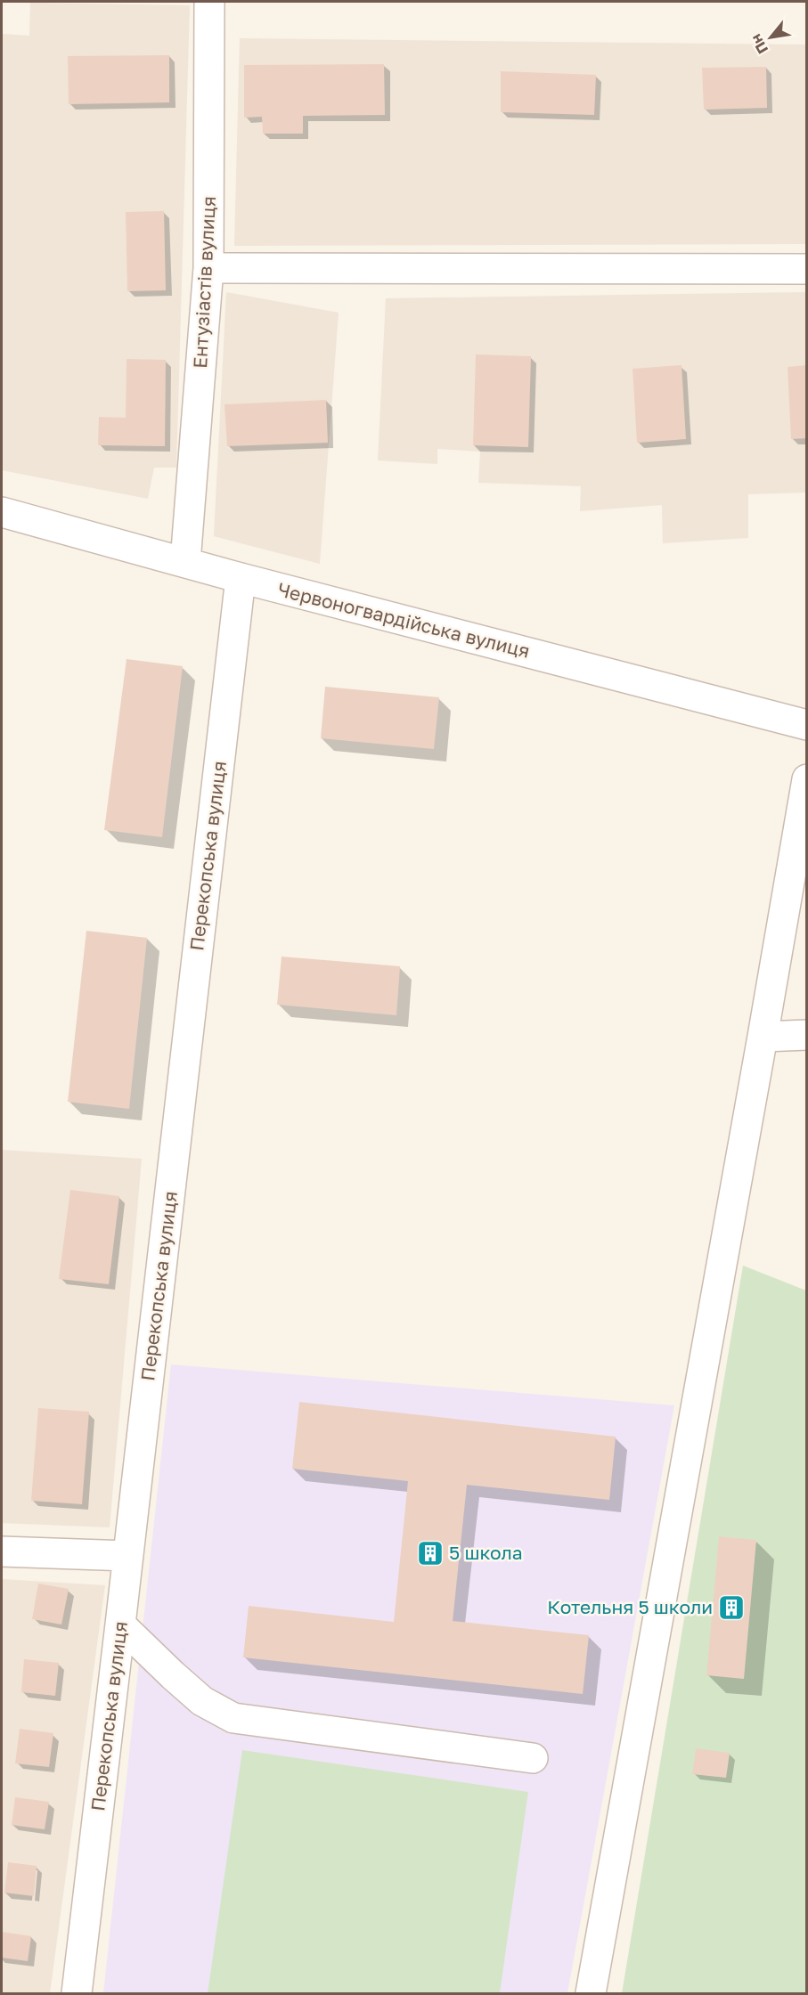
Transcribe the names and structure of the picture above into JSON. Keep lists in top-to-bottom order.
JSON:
{
  "streets": {
    "street": ["Ентузіастів вулиця", "Червоногвардійська вулиця", "Перекопська вулиця"]
  },
  "crossings": [
    ["Ентузіастів вулиця", "Червоногвардійська вулиця"],
    ["Червоногвардійська вулиця", "Перекопська вулиця"]
  ],
  "places": {
    "building": ["5 школа", "Котельня 5 школи"]
  },
  "north": "bottom left"
}
